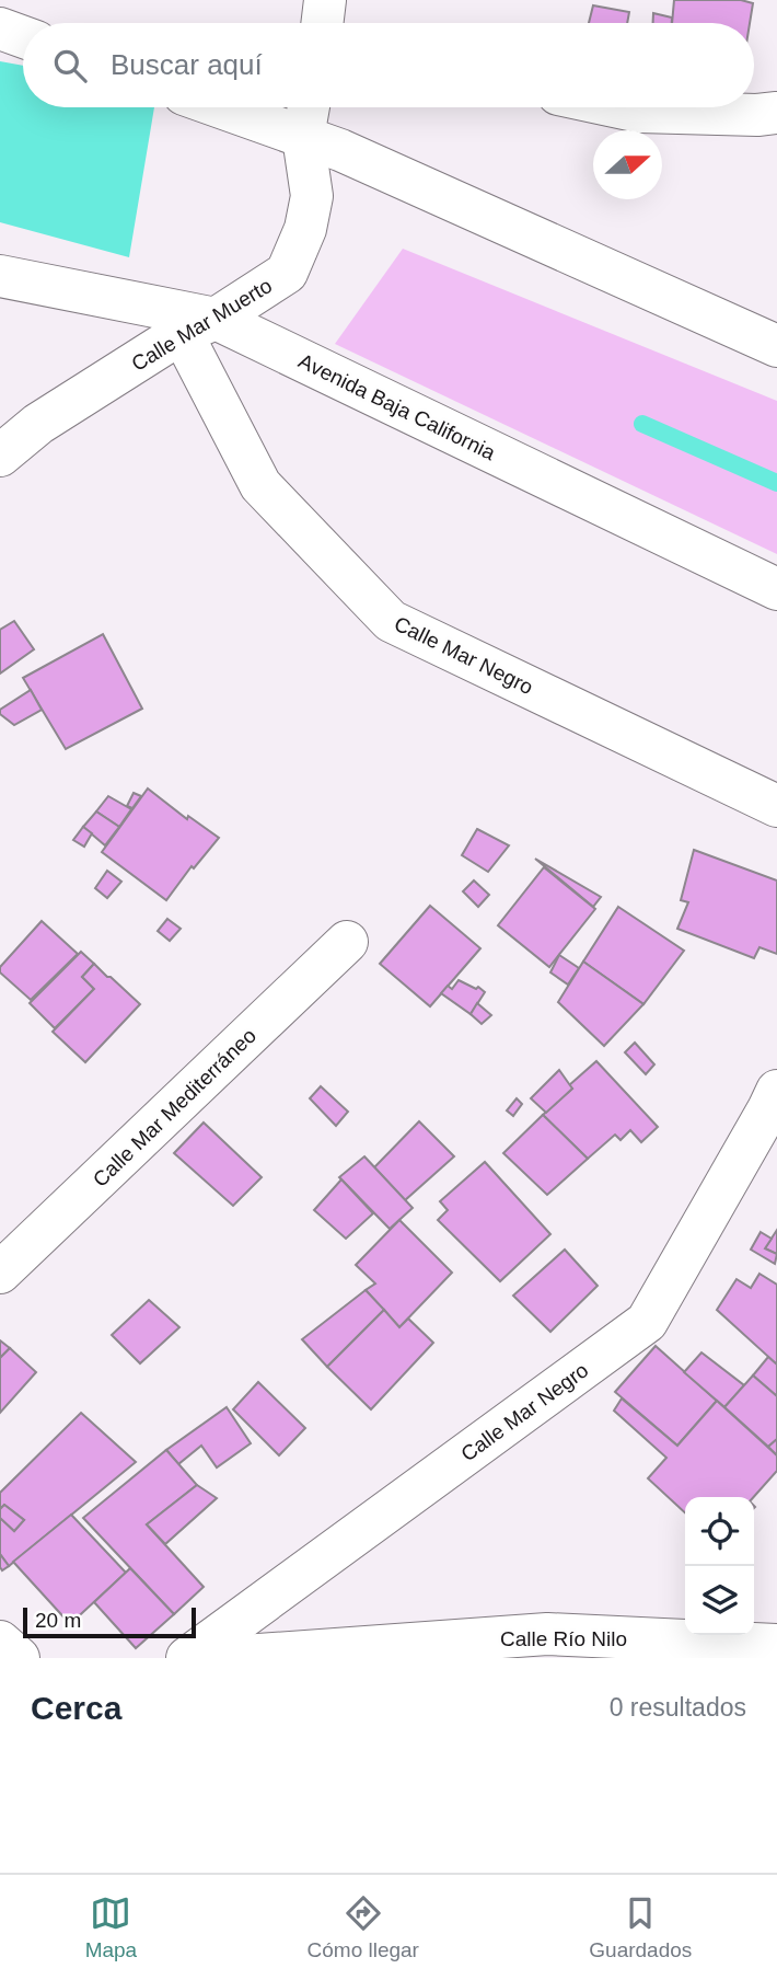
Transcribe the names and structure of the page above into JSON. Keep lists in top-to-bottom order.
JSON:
{
  "streets": {
    "street": [
      "Calle Mar Muerto",
      "Avenida Baja California",
      "Calle Mar Negro",
      "Calle Mar Mediterráneo",
      "Calle Río Nilo"
    ]
  },
  "crossings": [
    ["Calle Mar Muerto", "Avenida Baja California"],
    ["Calle Mar Muerto", "Calle Mar Negro"],
    ["Avenida Baja California", "Calle Mar Negro"]
  ],
  "scale_bar": "20 m",
  "north": "right",
  "page": {
    "search": "Buscar aquí",
    "scale": "20 m",
    "heading": ["Cerca", "0 resultados"],
    "nav": ["Mapa", "Cómo llegar", "Guardados"]
  }
}
